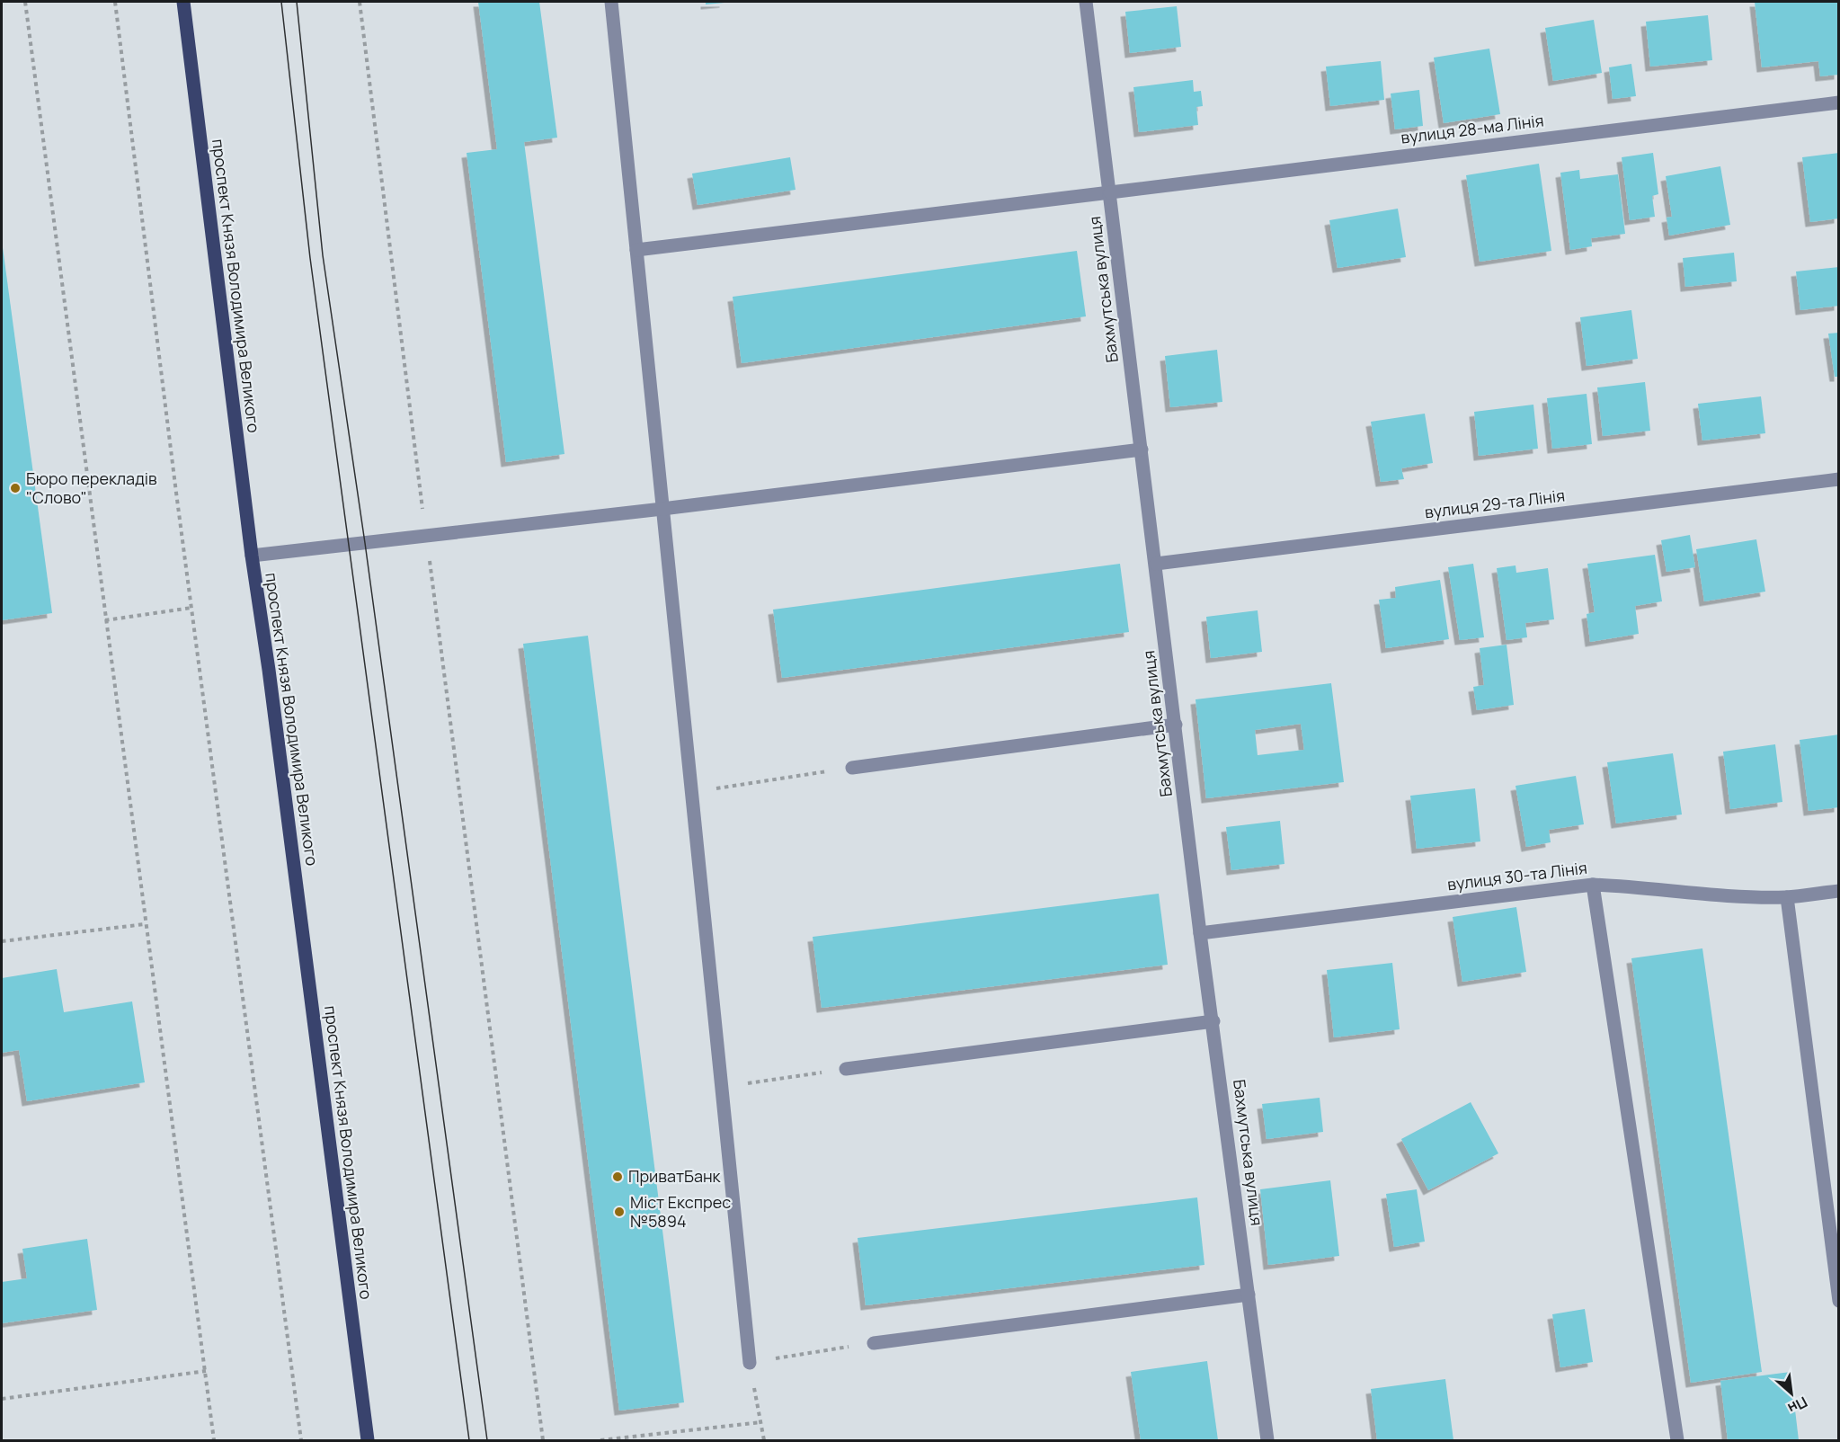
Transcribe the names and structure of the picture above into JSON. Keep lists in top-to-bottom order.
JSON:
{
  "streets": {
    "main road": ["проспект Князя Володимира Великого"],
    "street": [
      "вулиця 28-ма Лінія",
      "Бахмутська вулиця",
      "вулиця 29-та Лінія",
      "вулиця 30-та Лінія"
    ]
  },
  "crossings": [
    ["вулиця 28-ма Лінія", "Бахмутська вулиця"],
    ["Бахмутська вулиця", "вулиця 29-та Лінія"],
    ["Бахмутська вулиця", "вулиця 30-та Лінія"]
  ],
  "places": ["Бюро перекладів \"Слово\"", "ПриватБанк", "Міст Експрес №5894"],
  "north": "bottom right"
}
